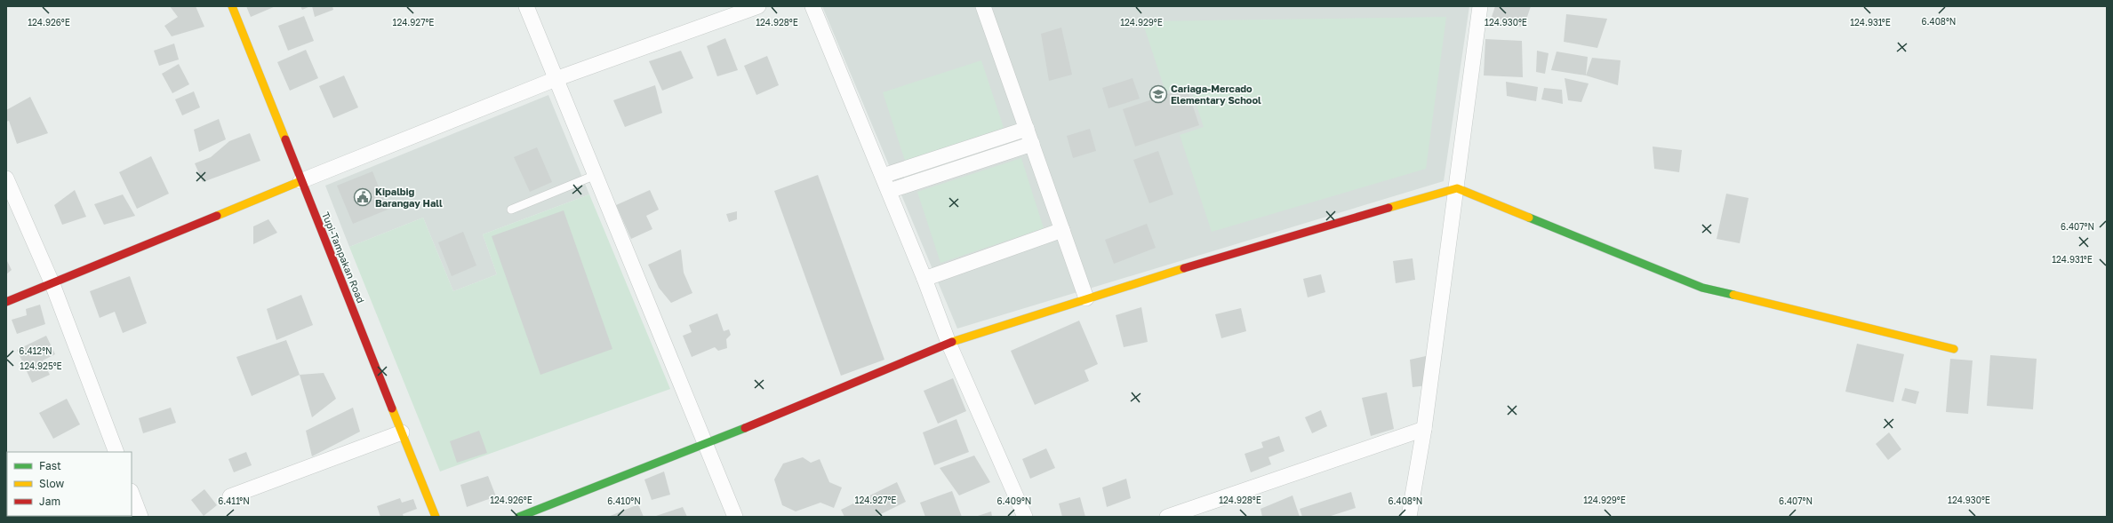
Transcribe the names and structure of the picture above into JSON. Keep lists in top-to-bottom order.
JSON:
{
  "streets": {
    "street": ["Tupi-Tampakan Road"]
  },
  "places": {
    "school or university": ["Cariaga-Mercado Elementary School"],
    "public building": ["Kipalbig Barangay Hall"]
  },
  "legend": ["Fast", "Slow", "Jam"],
  "coordinates": [
    "6.408°N",
    "124.926°E",
    "124.927°E",
    "124.929°E",
    "124.930°E",
    "124.928°E",
    "124.931°E",
    "6.407°N",
    "6.412°N",
    "124.925°E",
    "6.411°N",
    "6.410°N",
    "6.409°N"
  ]
}
